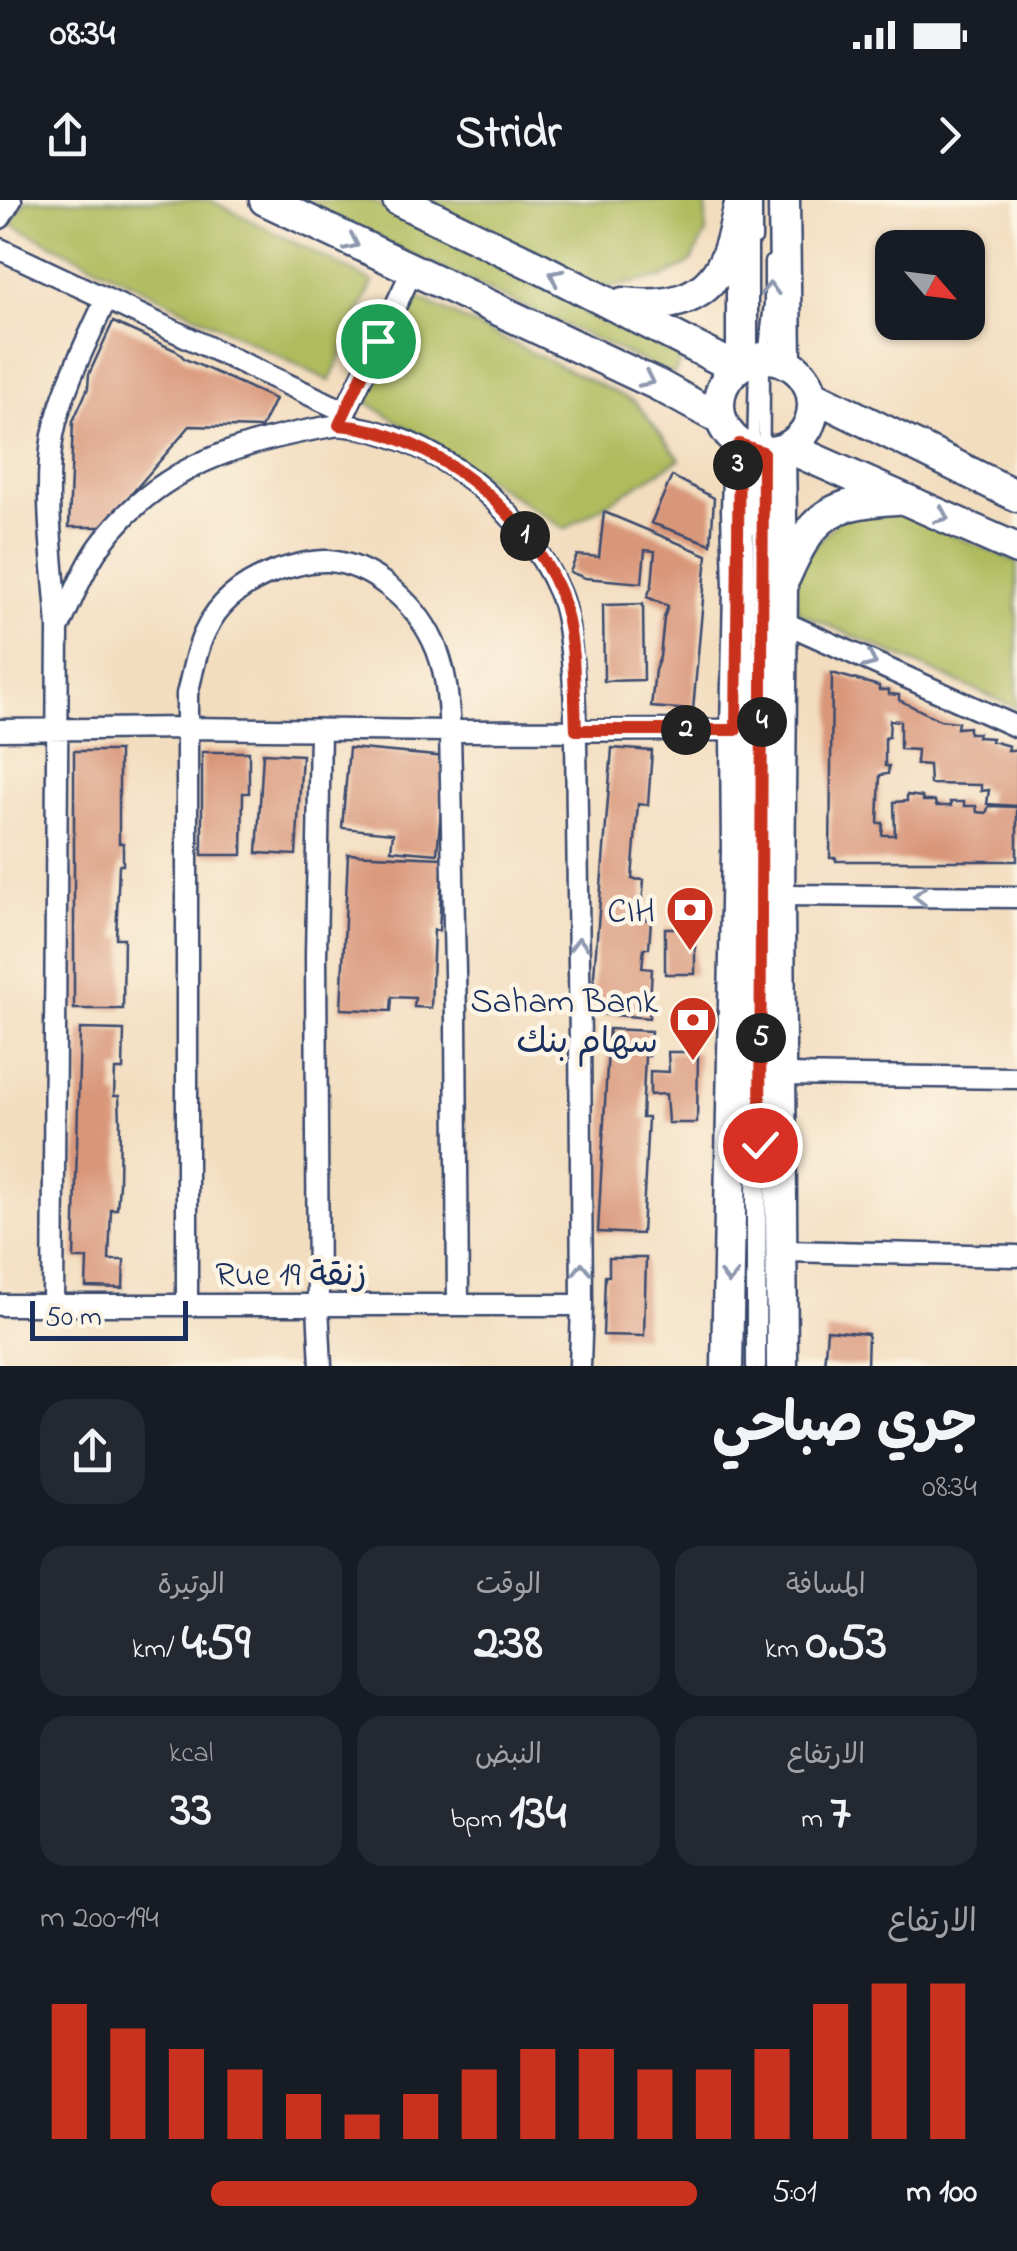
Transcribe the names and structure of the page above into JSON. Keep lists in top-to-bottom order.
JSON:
{
  "streets": {
    "street": ["Rue 19 زنقة"]
  },
  "places": {
    "bank": ["CIH", "Saham Bank سهام بنك"]
  },
  "scale_bar": "50 m",
  "north": "bottom right",
  "page": {
    "status": "08:34",
    "header": "Stridr",
    "pins": [
      "3",
      "1",
      "4",
      "2",
      "5"
    ],
    "scale": "50 m",
    "heading": ["جري صباحي", "08:34"],
    "stats": [
      ["المسافة", "0.53 km"],
      ["الوقت", "2:38"],
      ["الوتيرة", "4:59 /km"],
      ["الارتفاع", "7 m"],
      ["النبض", "134 bpm"],
      ["kcal", "33"]
    ],
    "chart": ["الارتفاع", "194–200 m"],
    "list": [
      {
        "name": "100 m",
        "note": "5:01"
      }
    ]
  }
}
